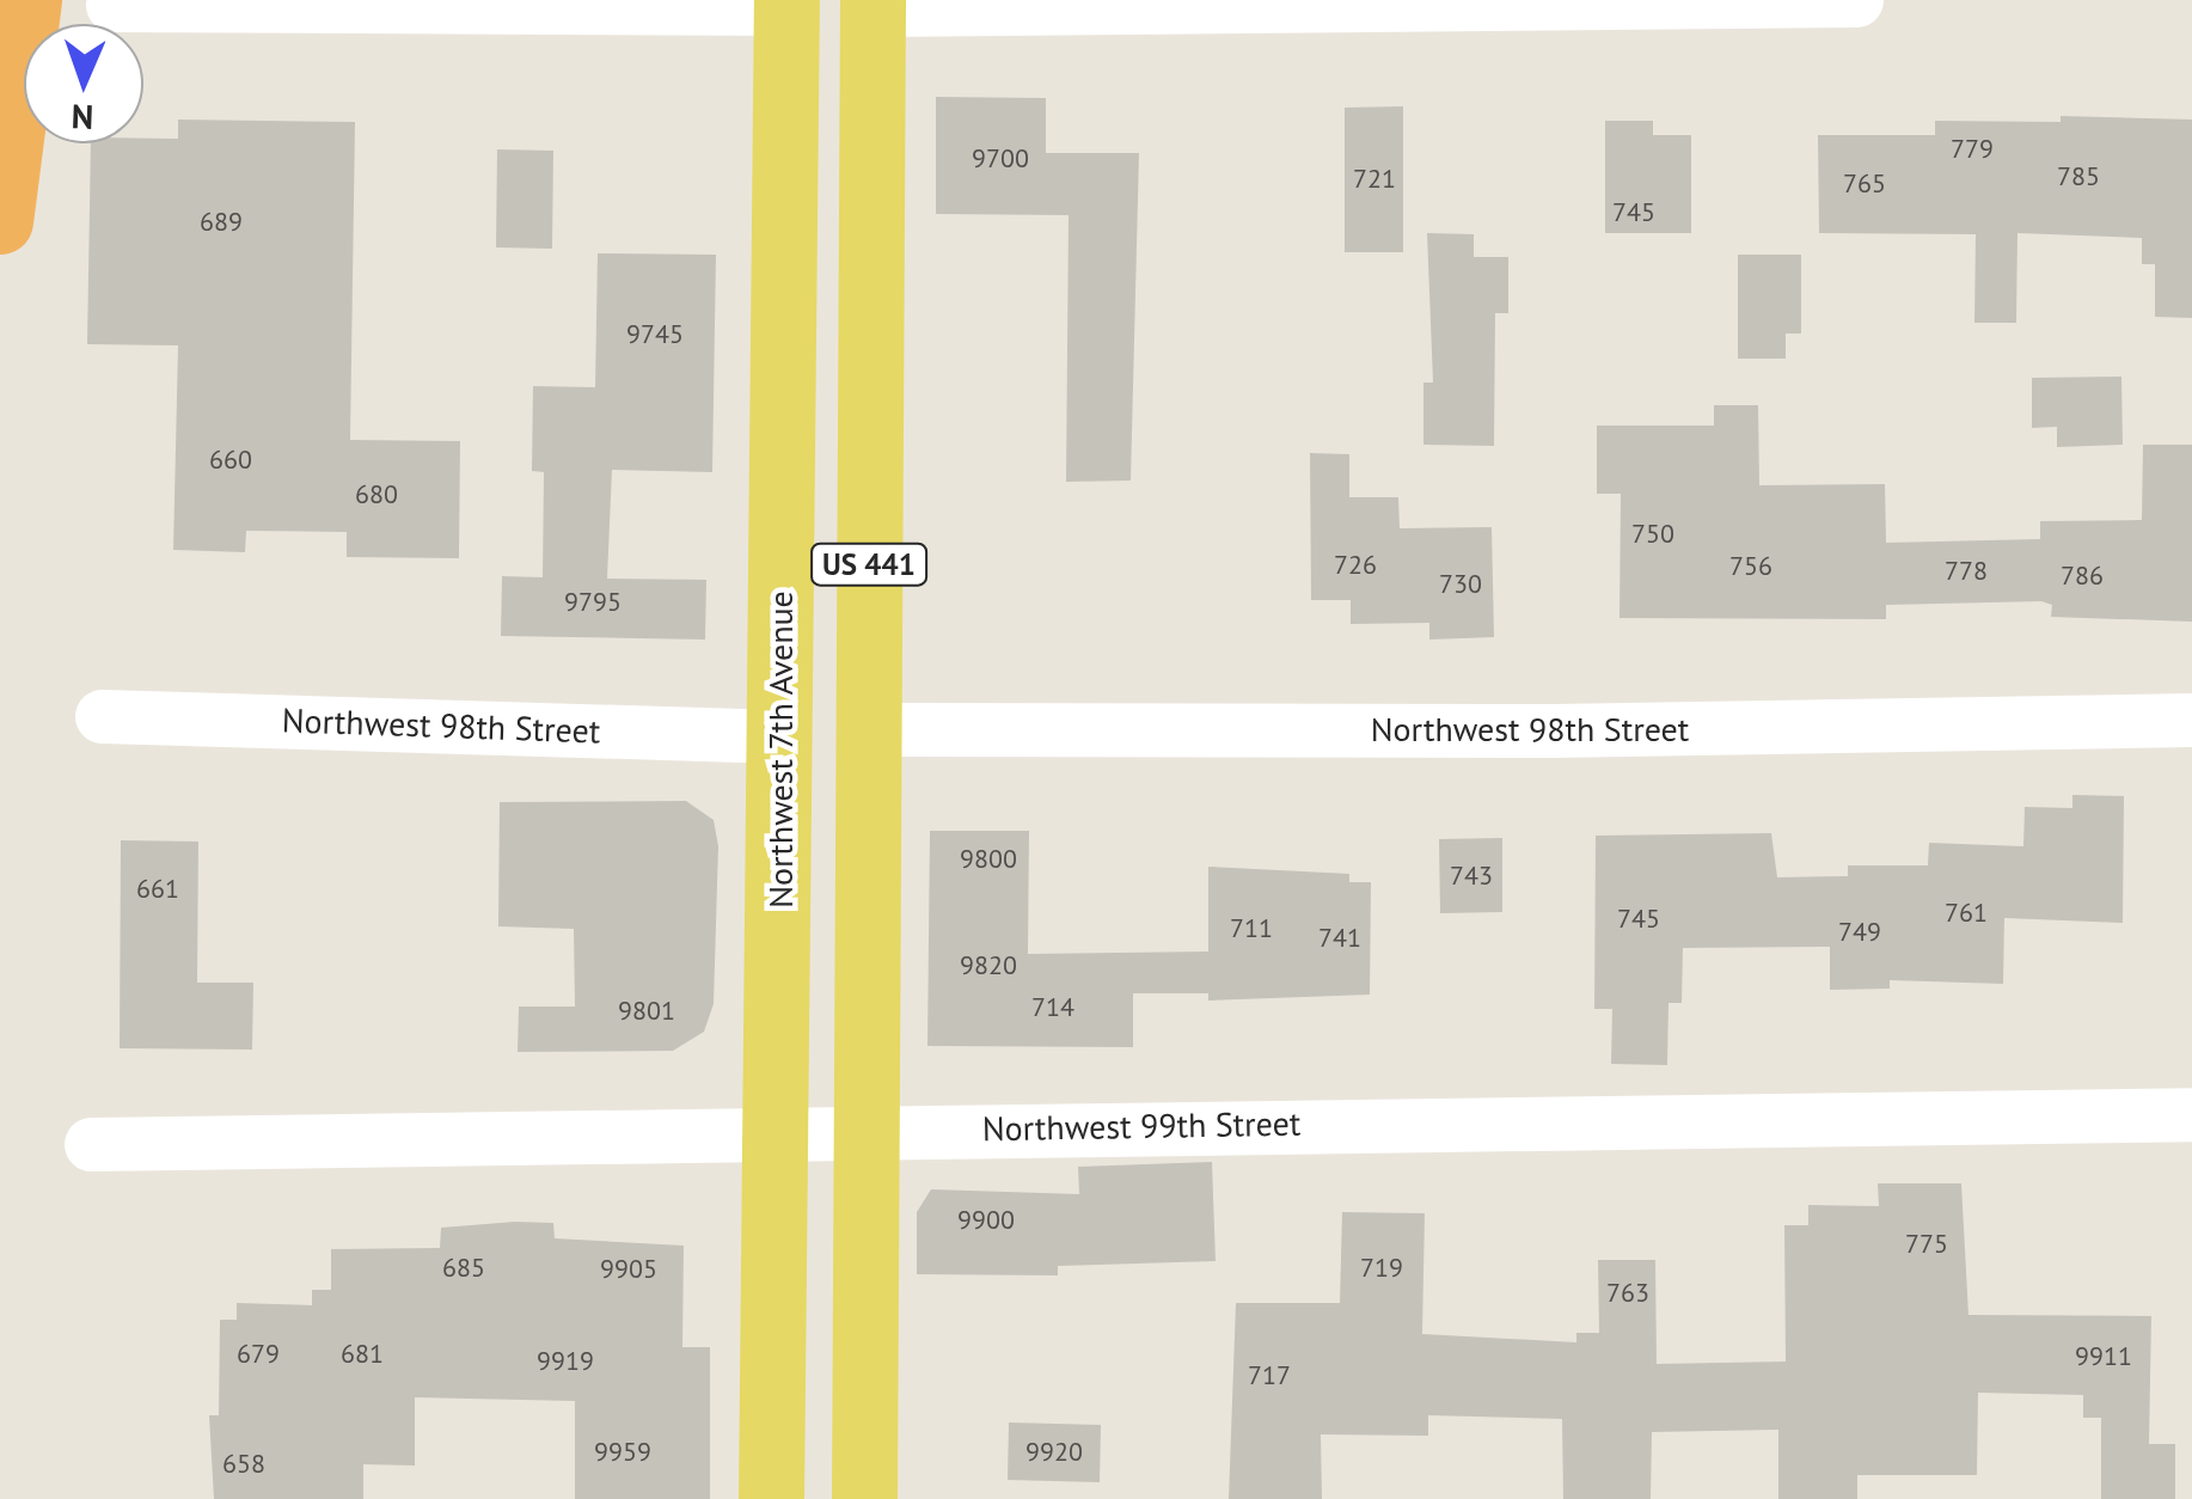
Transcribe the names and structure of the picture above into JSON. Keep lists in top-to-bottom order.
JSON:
{
  "streets": {
    "main road": ["US 441", "Northwest 7th Avenue"],
    "street": ["Northwest 98th Street", "Northwest 99th Street"]
  },
  "crossings": [
    ["US 441", "Northwest 98th Street"],
    ["US 441", "Northwest 99th Street"],
    ["Northwest 98th Street", "Northwest 7th Avenue"],
    ["Northwest 7th Avenue", "Northwest 99th Street"]
  ],
  "house_numbers": [
    "779",
    "9700",
    "785",
    "721",
    "765",
    "745",
    "689",
    "9745",
    "660",
    "680",
    "750",
    "726",
    "756",
    "778",
    "786",
    "730",
    "9795",
    "9800",
    "743",
    "661",
    "761",
    "745",
    "711",
    "749",
    "741",
    "9820",
    "714",
    "9801",
    "9900",
    "775",
    "685",
    "719",
    "9905",
    "763",
    "679",
    "681",
    "9911",
    "9919",
    "717",
    "9959",
    "9920",
    "658"
  ],
  "north": "bottom"
}
